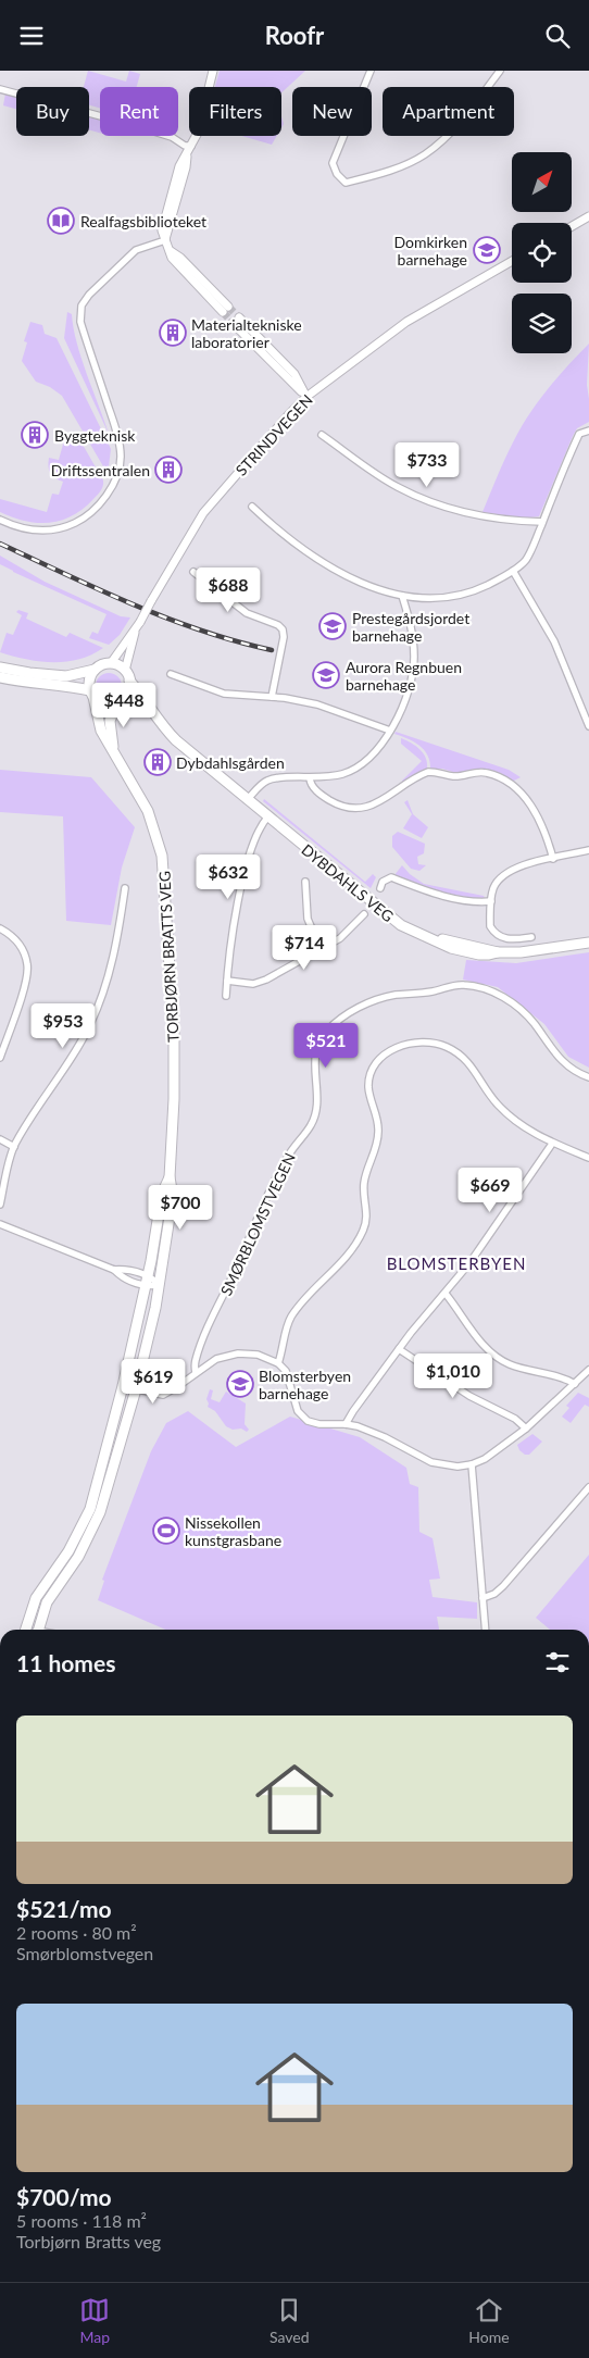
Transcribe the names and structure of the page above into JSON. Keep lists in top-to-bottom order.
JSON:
{
  "streets": {
    "main road": ["DYBDAHLS VEG", "TORBJØRN BRATTS VEG"],
    "street": ["STRINDVEGEN", "SMØRBLOMSTVEGEN"]
  },
  "crossings": [
    ["STRINDVEGEN", "DYBDAHLS VEG"],
    ["STRINDVEGEN", "TORBJØRN BRATTS VEG"],
    ["DYBDAHLS VEG", "TORBJØRN BRATTS VEG"]
  ],
  "districts": ["BLOMSTERBYEN"],
  "places": {
    "library": ["Realfagsbiblioteket"],
    "school or university": [
      "Domkirken barnehage",
      "Prestegårdsjordet barnehage",
      "Aurora Regnbuen barnehage",
      "Blomsterbyen barnehage"
    ],
    "building": [
      "Materialtekniske laboratorier",
      "Byggteknisk",
      "Driftssentralen",
      "Dybdahlsgården"
    ],
    "sports": ["Nissekollen kunstgrasbane"]
  },
  "north": "top right",
  "page": {
    "header": "Roofr",
    "chip": [
      "Buy",
      "Rent",
      "Filters",
      "New",
      "Apartment"
    ],
    "price": [
      "$733",
      "$688",
      "$448",
      "$632",
      "$714",
      "$953",
      "$521",
      "$669",
      "$700",
      "$1,010",
      "$619"
    ],
    "heading": "11 homes",
    "list": [
      {
        "name": "$521/mo",
        "note": "2 rooms · 80 m² · Smørblomstvegen"
      },
      {
        "name": "$700/mo",
        "note": "5 rooms · 118 m² · Torbjørn Bratts veg"
      }
    ],
    "tabs": ["Map", "Saved", "Home"]
  }
}
